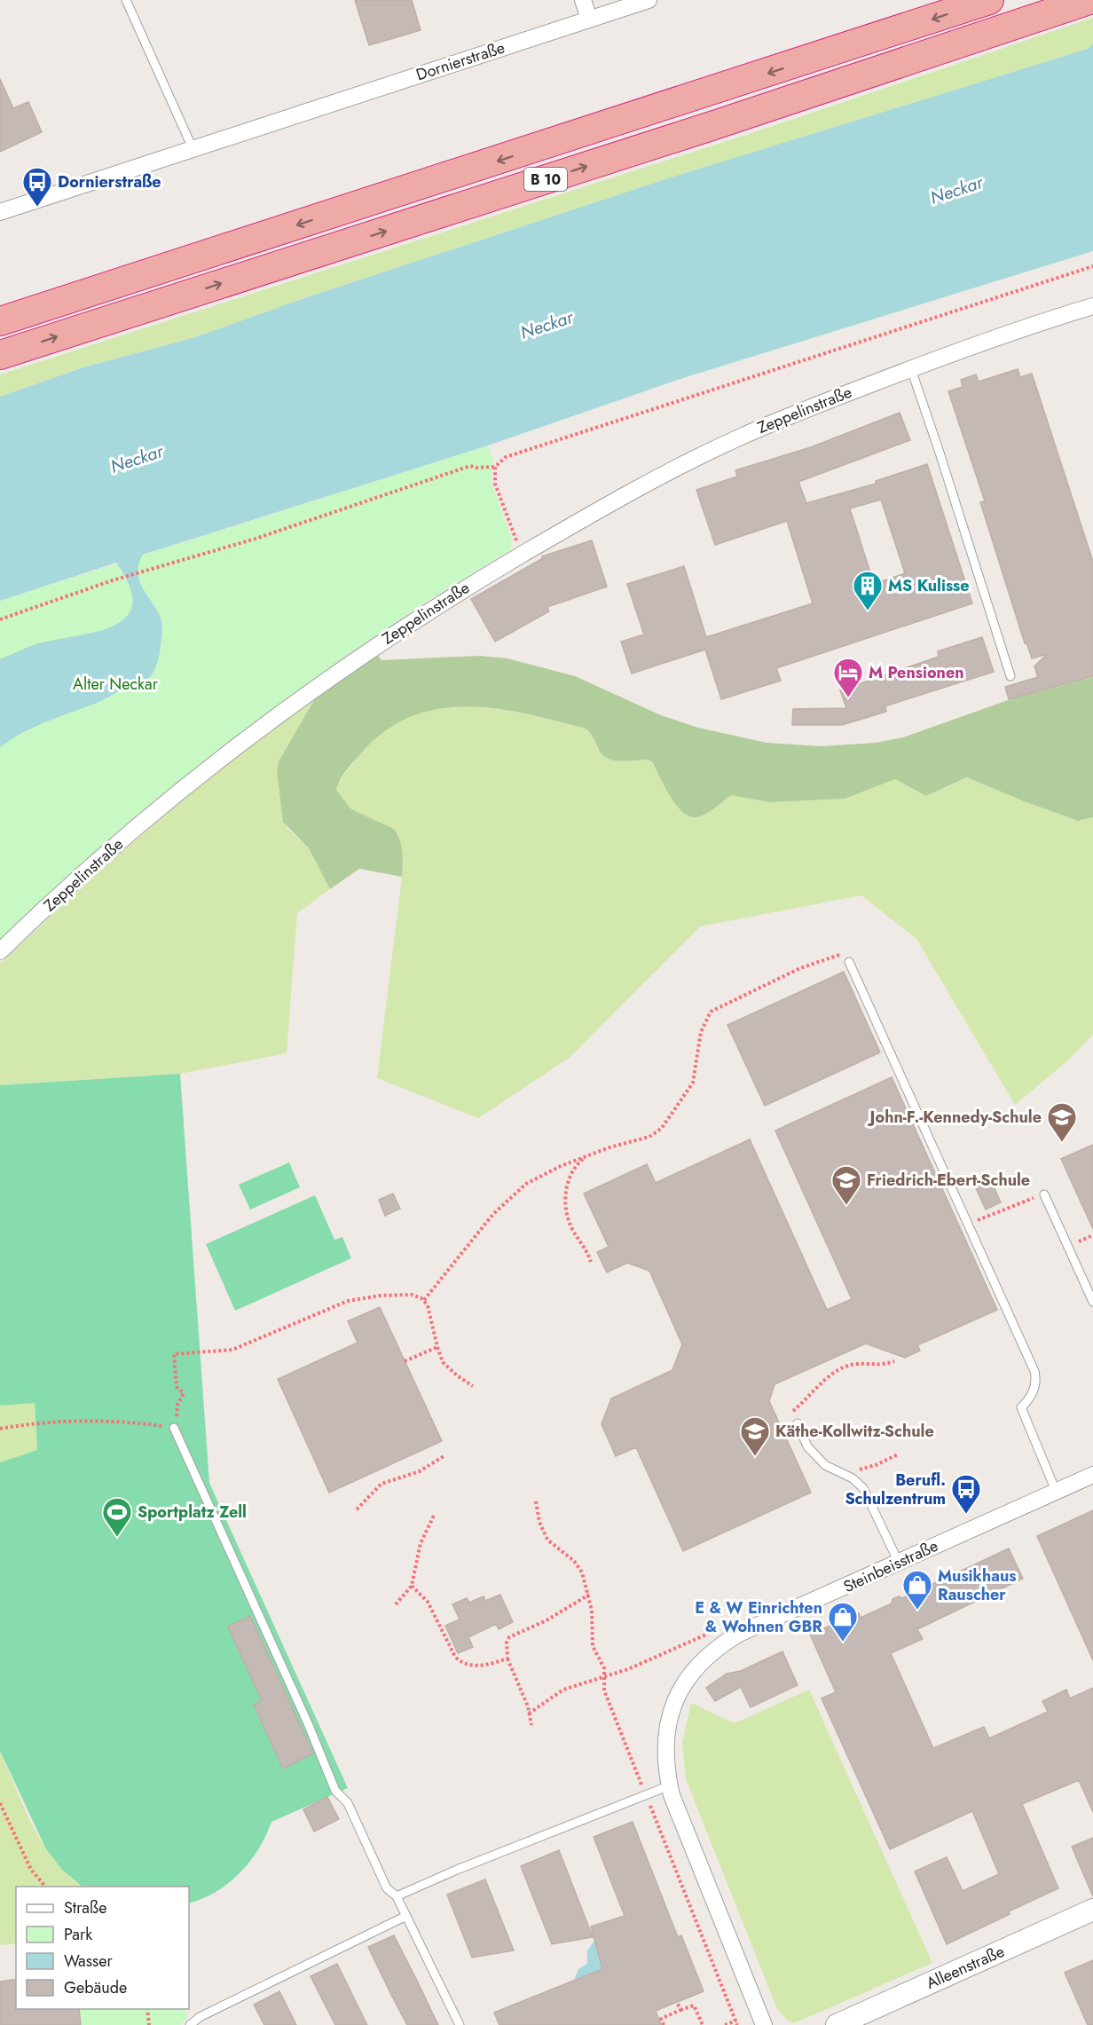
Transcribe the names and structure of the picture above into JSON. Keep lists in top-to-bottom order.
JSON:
{
  "streets": {
    "highway": ["B 10"],
    "street": [
      "Dornierstraße",
      "Zeppelinstraße",
      "Steinbeisstraße",
      "Alleenstraße"
    ]
  },
  "water": ["Neckar"],
  "parks": ["Alter Neckar"],
  "places": {
    "bus stop": ["Dornierstraße", "Berufl. Schulzentrum"],
    "building": ["MS Kulisse"],
    "hotel": ["M Pensionen"],
    "school or university": ["John-F.-Kennedy-Schule", "Friedrich-Ebert-Schule", "Käthe-Kollwitz-Schule"],
    "sports": ["Sportplatz Zell"],
    "shop": ["Musikhaus Rauscher", "E & W Einrichten & Wohnen GBR"]
  },
  "legend": [
    "Straße",
    "Park",
    "Wasser",
    "Gebäude"
  ]
}
